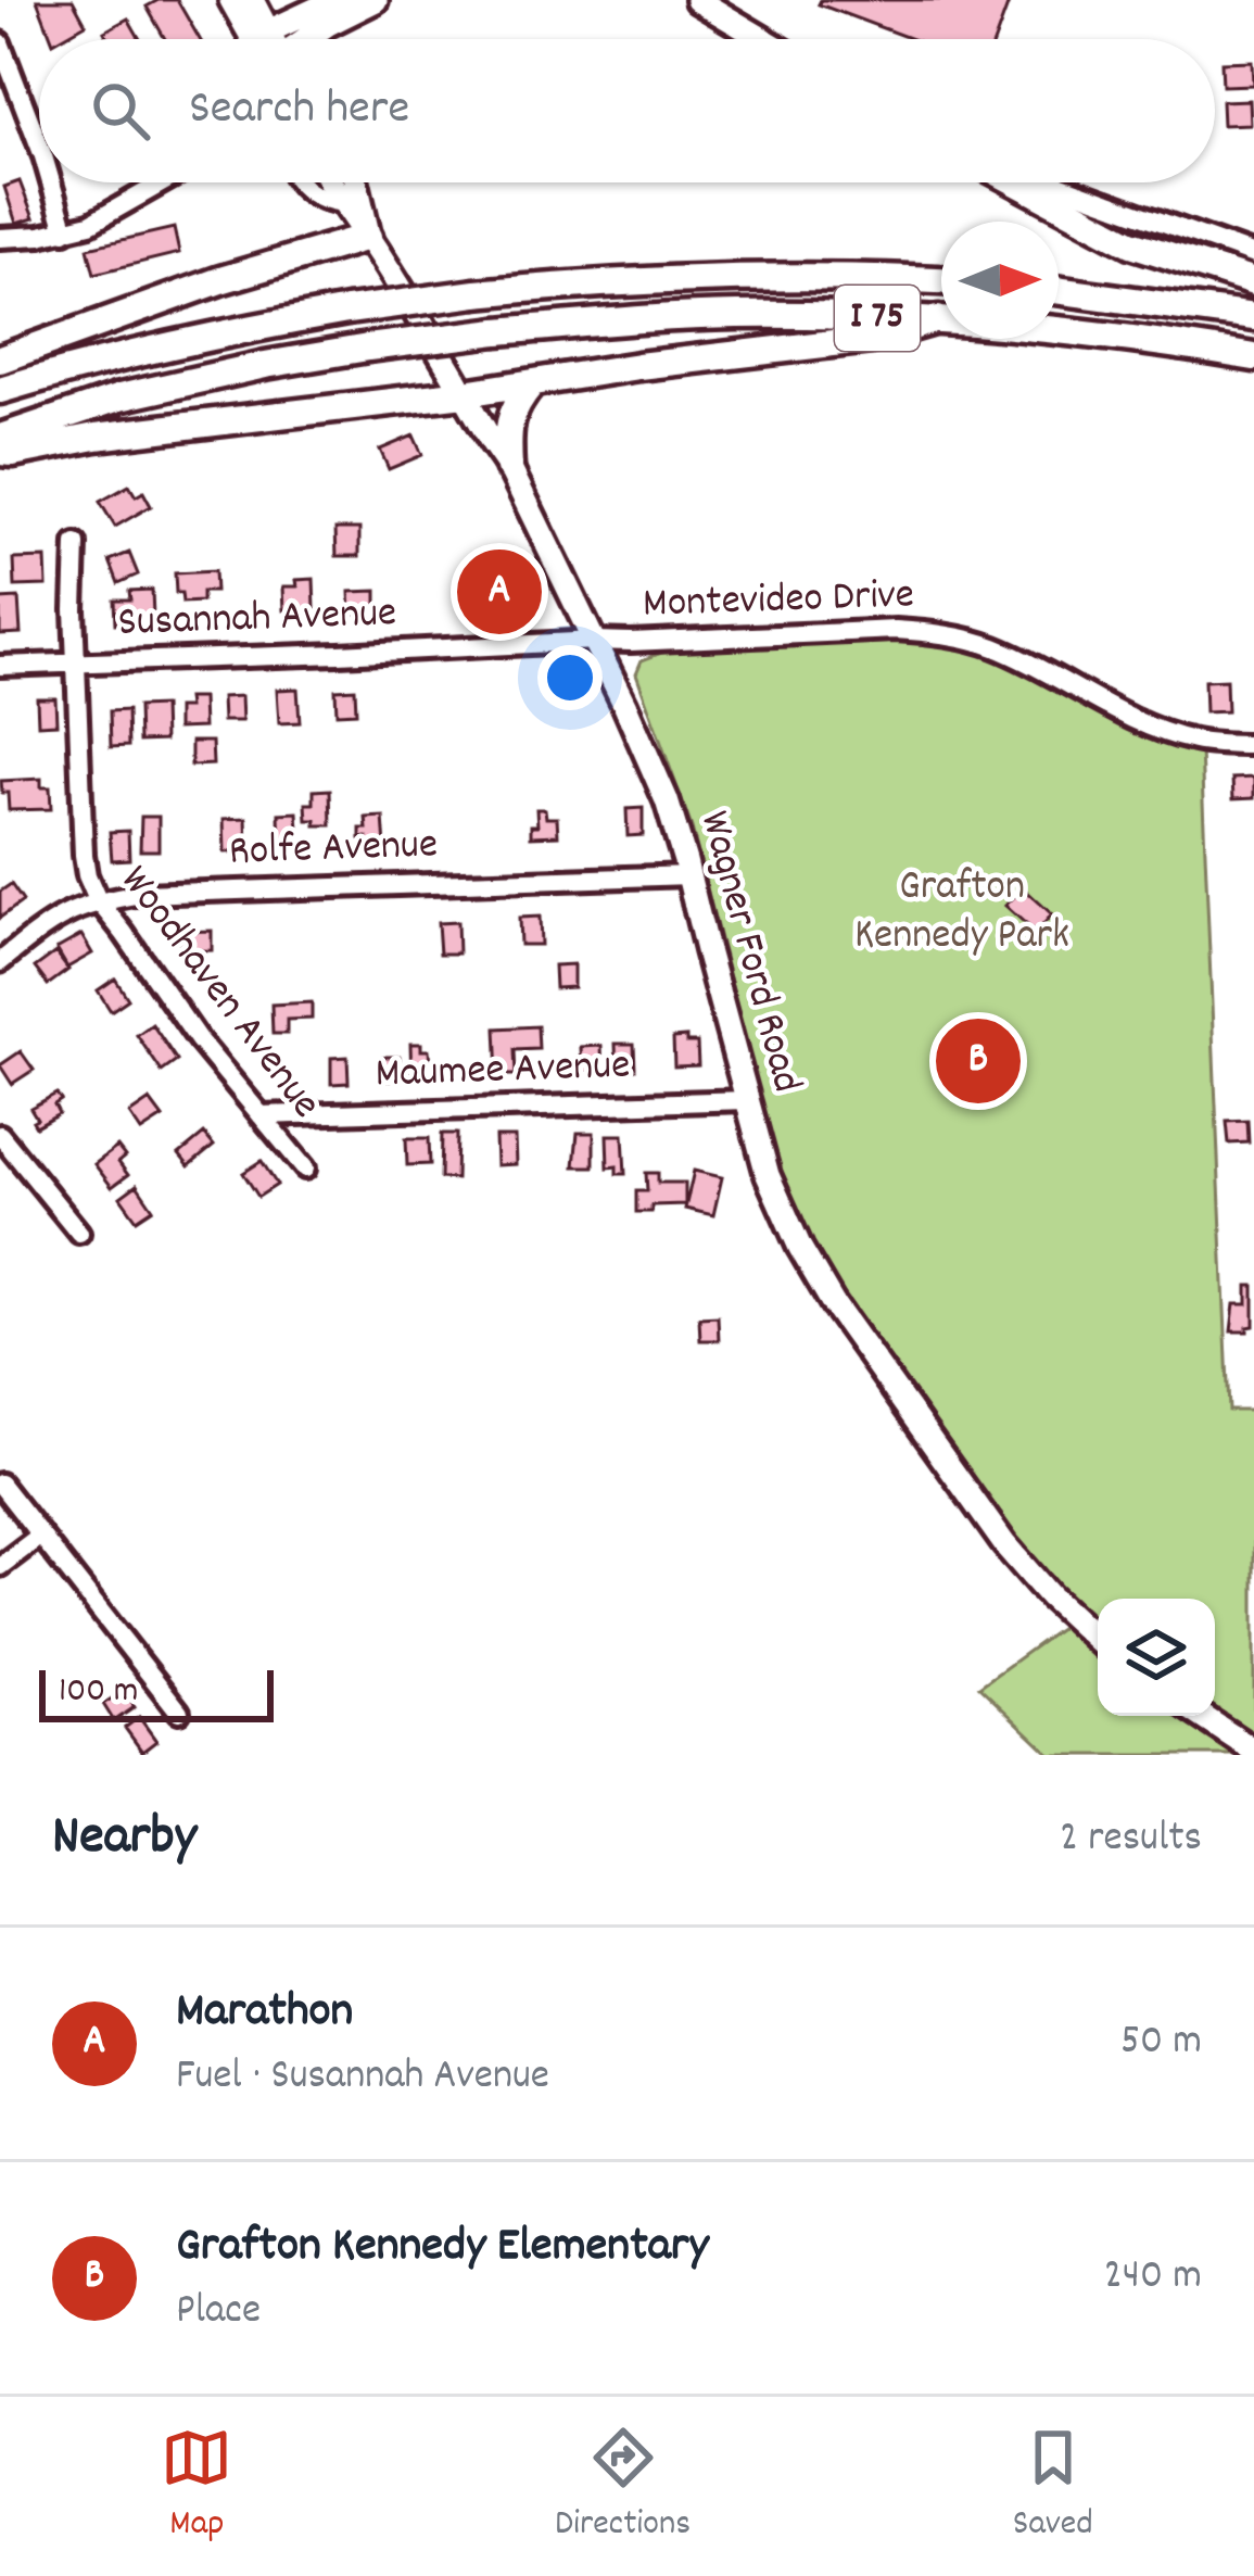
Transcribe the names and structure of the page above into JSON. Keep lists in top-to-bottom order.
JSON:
{
  "streets": {
    "highway": ["I 75"],
    "main road": ["Wagner Ford Road"],
    "street": [
      "Montevideo Drive",
      "Susannah Avenue",
      "Rolfe Avenue",
      "Woodhaven Avenue",
      "Maumee Avenue"
    ]
  },
  "crossings": [
    ["Montevideo Drive", "Susannah Avenue"],
    ["Montevideo Drive", "Wagner Ford Road"],
    ["Susannah Avenue", "Wagner Ford Road"],
    ["Susannah Avenue", "Woodhaven Avenue"],
    ["Rolfe Avenue", "Wagner Ford Road"],
    ["Rolfe Avenue", "Woodhaven Avenue"],
    ["Wagner Ford Road", "Maumee Avenue"],
    ["Woodhaven Avenue", "Maumee Avenue"]
  ],
  "parks": ["Grafton Kennedy Park"],
  "scale_bar": "100 m",
  "north": "right",
  "page": {
    "search": "Search here",
    "pins": ["A", "B"],
    "scale": "100 m",
    "heading": ["Nearby", "2 results"],
    "list": [
      {
        "mark": "A",
        "name": "Marathon",
        "note": "Fuel · Susannah Avenue",
        "value": "50 m"
      },
      {
        "mark": "B",
        "name": "Grafton Kennedy Elementary",
        "note": "Place",
        "value": "240 m"
      }
    ],
    "nav": ["Map", "Directions", "Saved"]
  }
}
